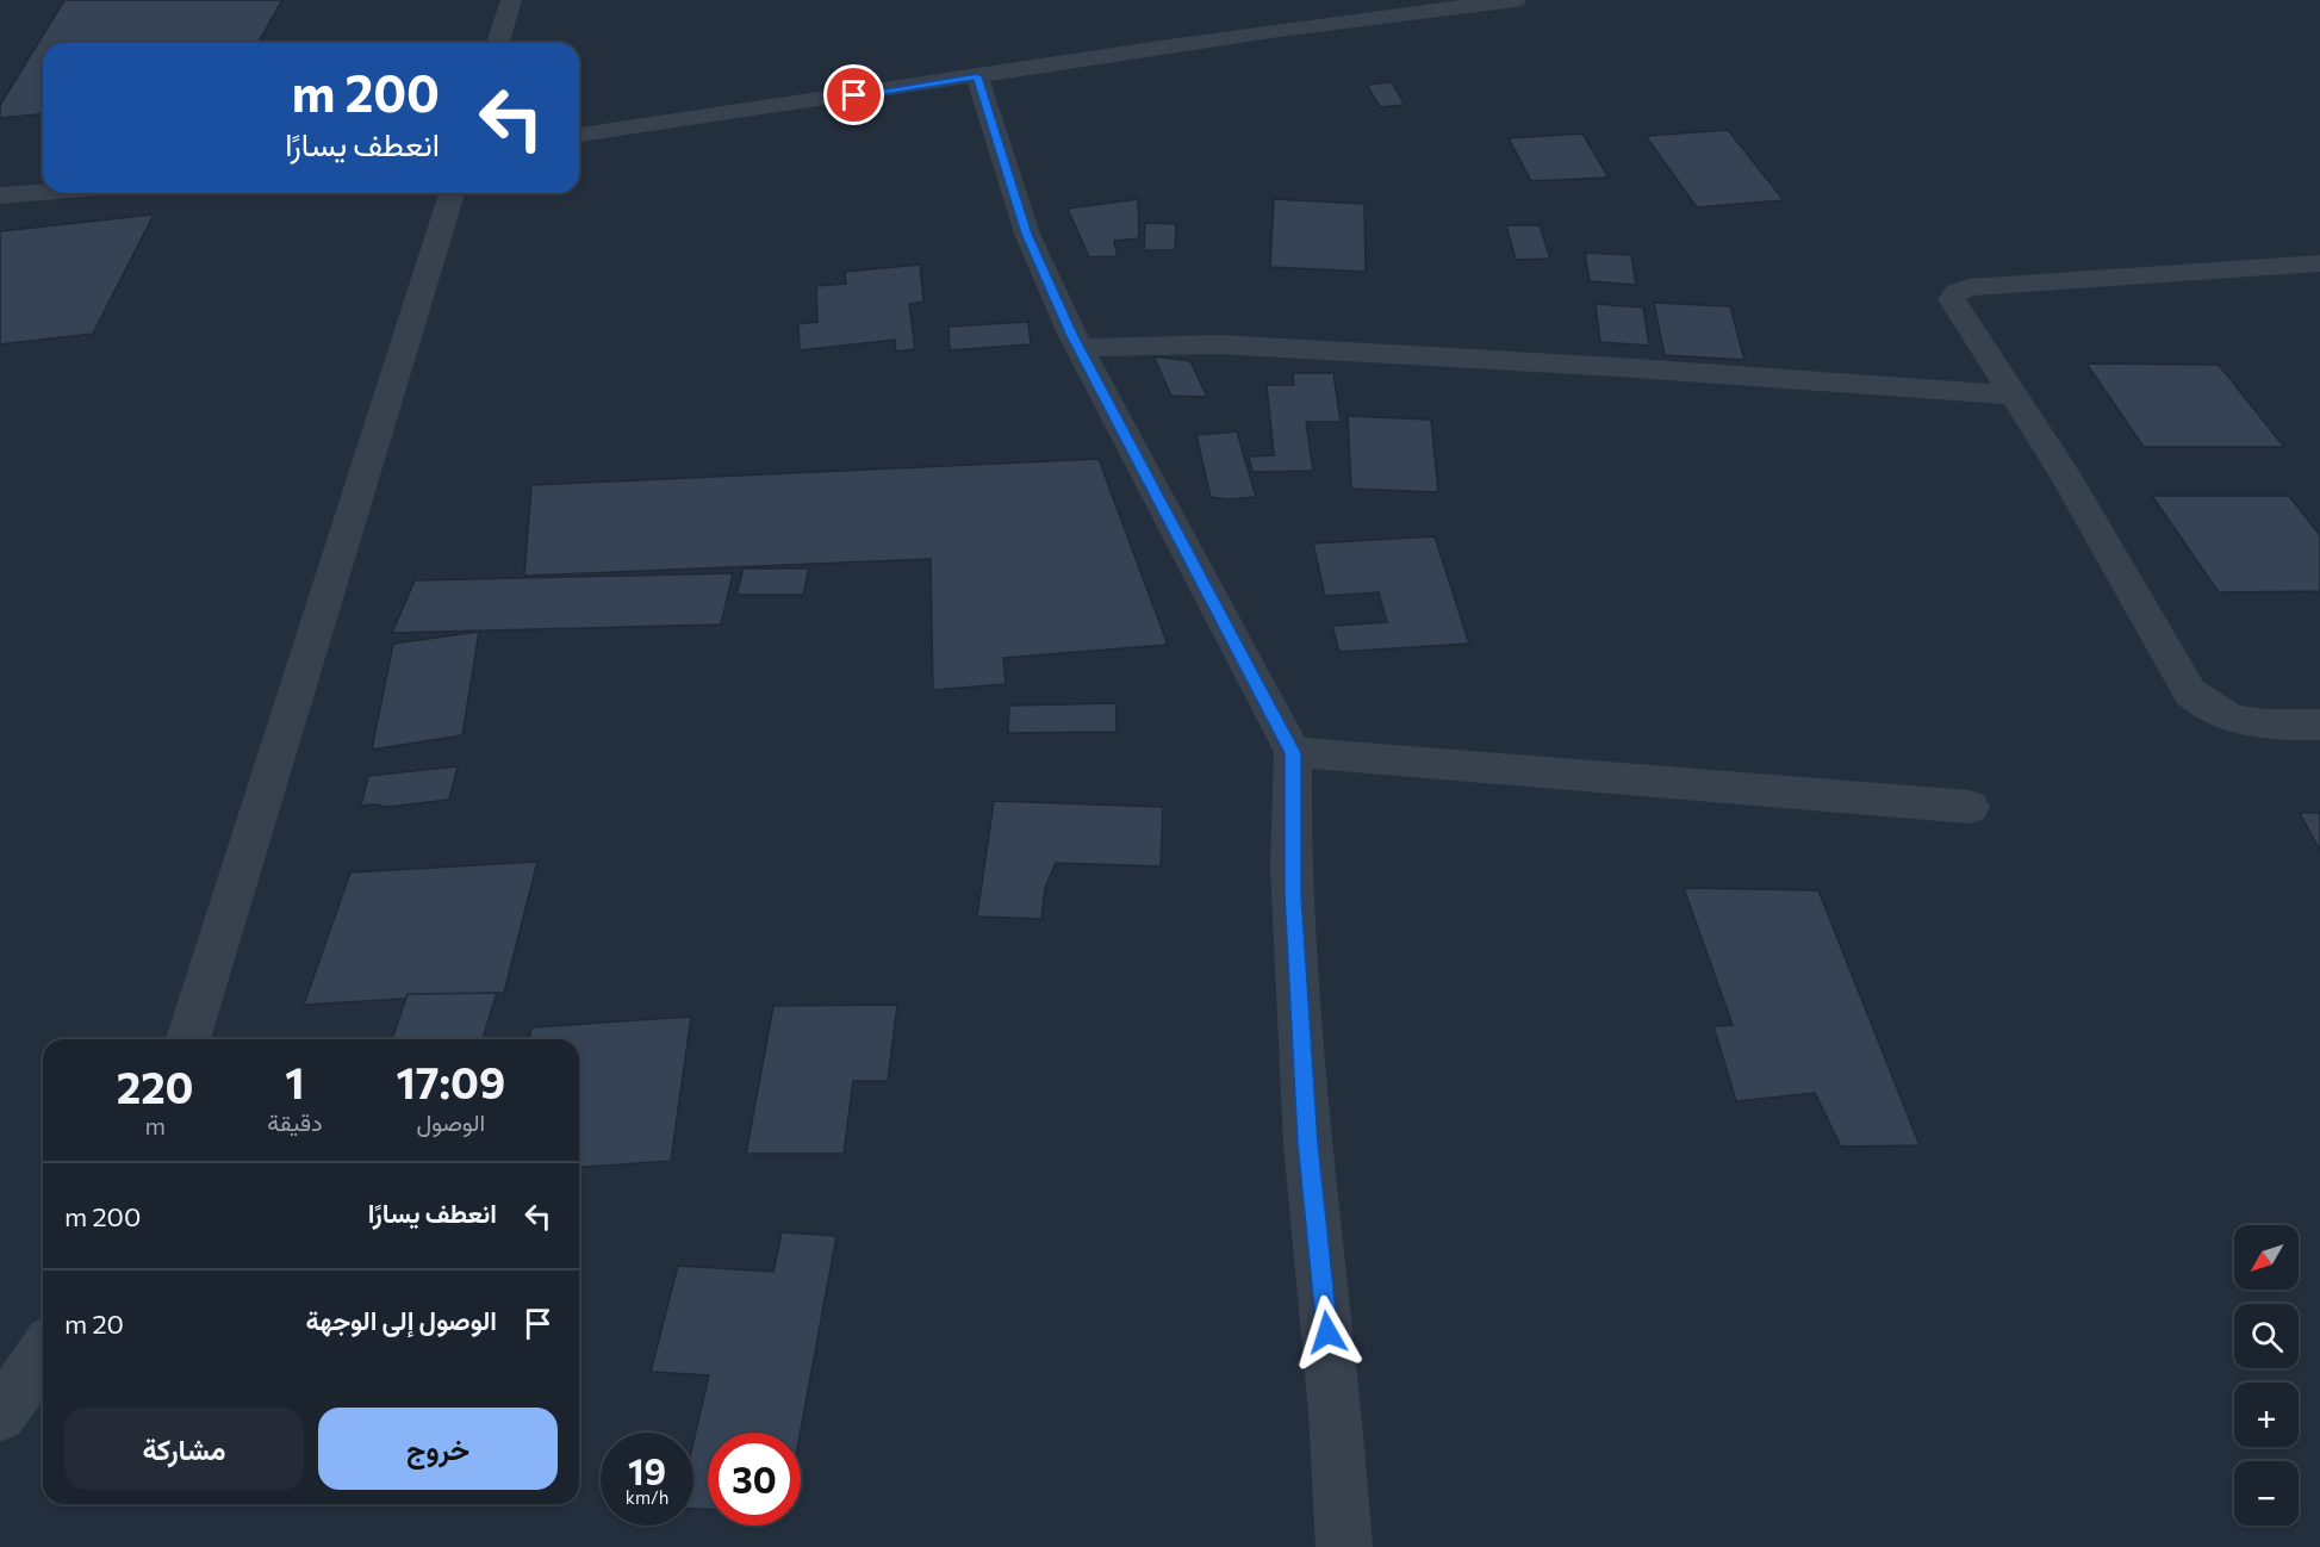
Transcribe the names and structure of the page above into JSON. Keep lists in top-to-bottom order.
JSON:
{
  "north": "bottom left",
  "page": {
    "turn": ["200 m", "انعطف يسارًا"],
    "eta": [
      "17:09",
      "الوصول",
      "1",
      "دقيقة",
      "220",
      "m"
    ],
    "list": [
      {
        "name": "انعطف يسارًا",
        "value": "200 m"
      },
      {
        "name": "الوصول إلى الوجهة",
        "value": "20 m"
      }
    ],
    "map_buttons": ["+", "−"],
    "buttons": ["خروج", "مشاركة"],
    "speed": "19 km/h",
    "limit": "30"
  }
}
